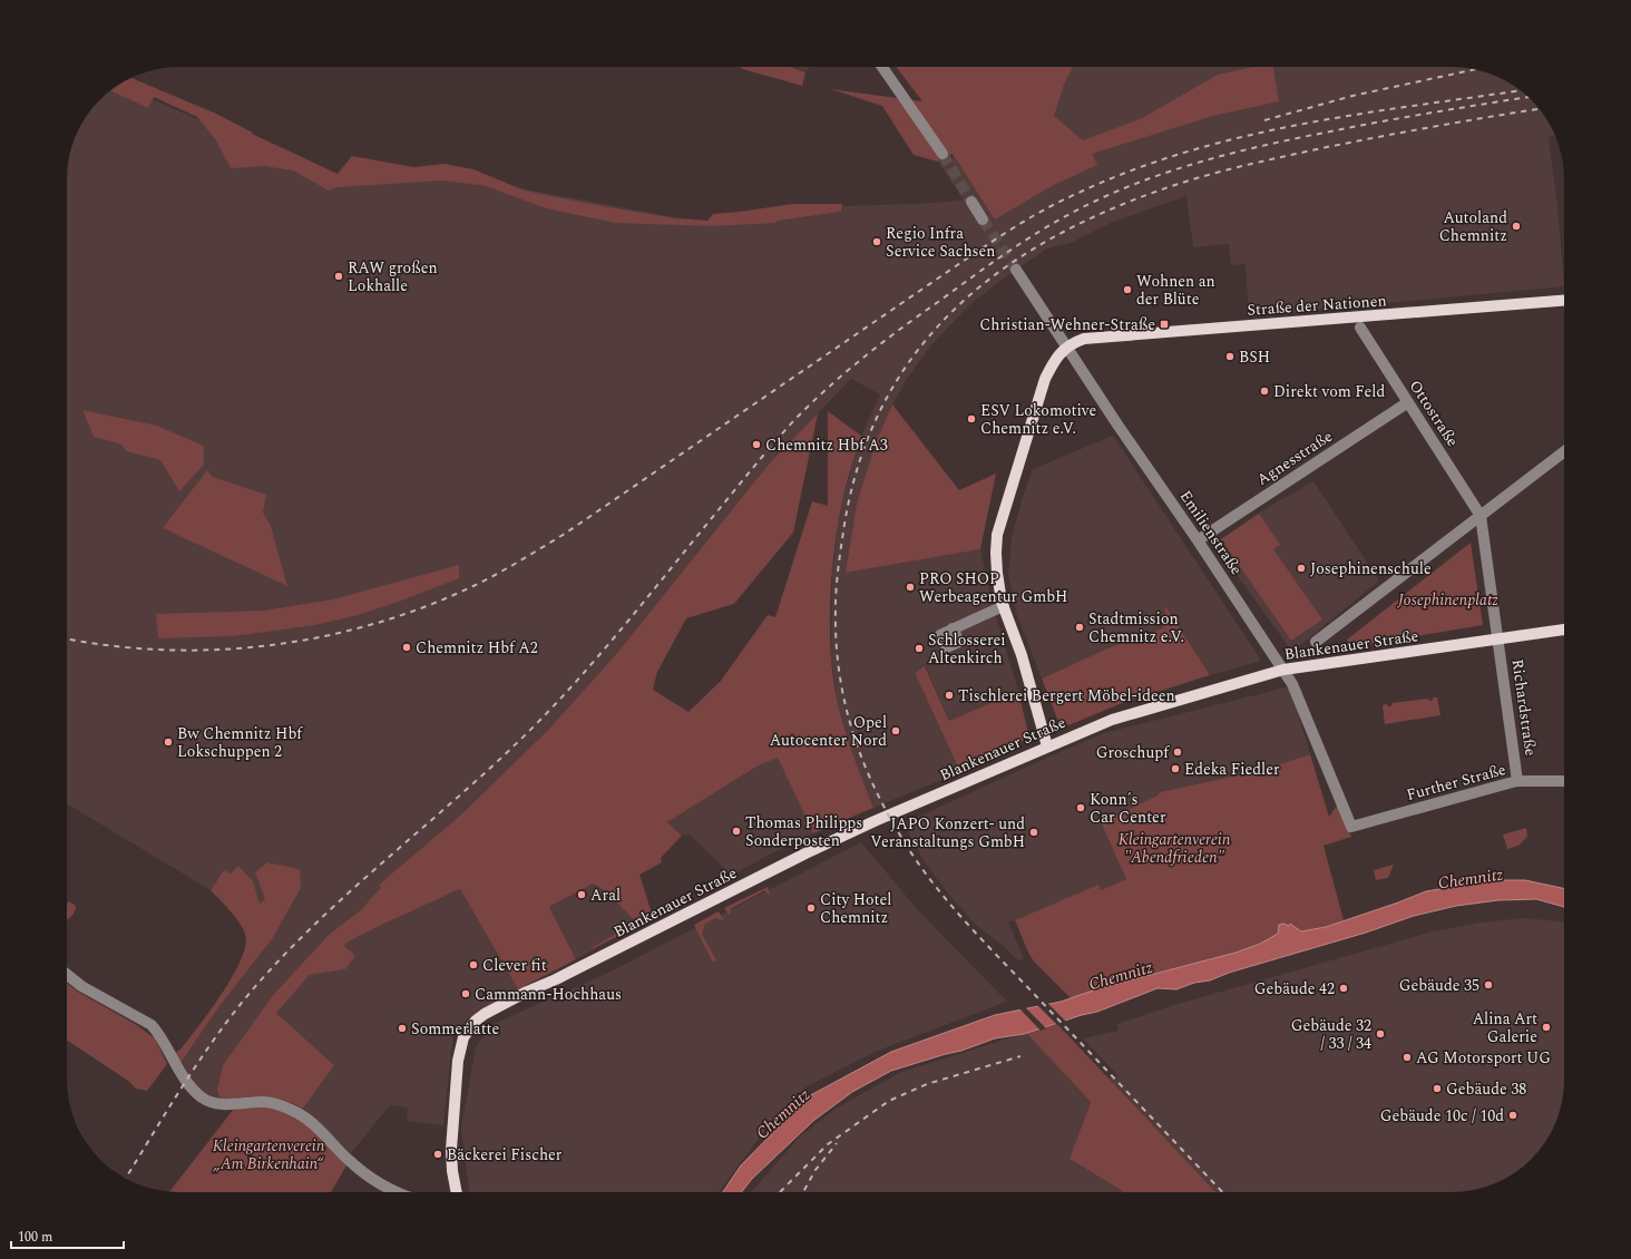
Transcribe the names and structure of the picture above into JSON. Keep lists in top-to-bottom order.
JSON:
{
  "streets": {
    "main road": ["Straße der Nationen", "Blankenauer Straße"],
    "street": [
      "Ottostraße",
      "Agnesstraße",
      "Emilienstraße",
      "Richardstraße",
      "Further Straße"
    ]
  },
  "crossings": [
    ["Straße der Nationen", "Emilienstraße"],
    ["Ottostraße", "Agnesstraße"],
    ["Agnesstraße", "Emilienstraße"],
    ["Emilienstraße", "Blankenauer Straße"],
    ["Emilienstraße", "Further Straße"],
    ["Blankenauer Straße", "Richardstraße"],
    ["Richardstraße", "Further Straße"]
  ],
  "water": ["Chemnitz"],
  "parks": ["Josephinenplatz", "Kleingartenverein \"Abendfrieden\"", "Kleingartenverein „Am Birkenhain“"],
  "places": {
    "other": [
      "Autoland Chemnitz",
      "Regio Infra Service Sachsen",
      "RAW großen Lokhalle",
      "Wohnen an der Blüte",
      "BSH",
      "Direkt vom Feld",
      "ESV Lokomotive Chemnitz e.V.",
      "Chemnitz Hbf A3",
      "Josephinenschule",
      "PRO SHOP Werbeagentur GmbH",
      "Stadtmission Chemnitz e.V.",
      "Chemnitz Hbf A2",
      "Schlosserei Altenkirch",
      "Tischlerei Bergert Möbel-ideen",
      "Opel Autocenter Nord",
      "Bw Chemnitz Hbf Lokschuppen 2",
      "Groschupf",
      "Edeka Fiedler",
      "Konn´s Car Center",
      "Thomas Philipps Sonderposten",
      "JAPO Konzert- und Veranstaltungs GmbH",
      "Aral",
      "City Hotel Chemnitz",
      "Clever fit",
      "Gebäude 35",
      "Gebäude 42",
      "Cammann-Hochhaus",
      "Alina Art Galerie",
      "Sommerlatte",
      "Gebäude 32 / 33 / 34",
      "AG Motorsport UG",
      "Gebäude 38",
      "Gebäude 10c / 10d",
      "Bäckerei Fischer"
    ],
    "transit": ["Christian-Wehner-Straße"]
  },
  "scale_bar": "100 m"
}
